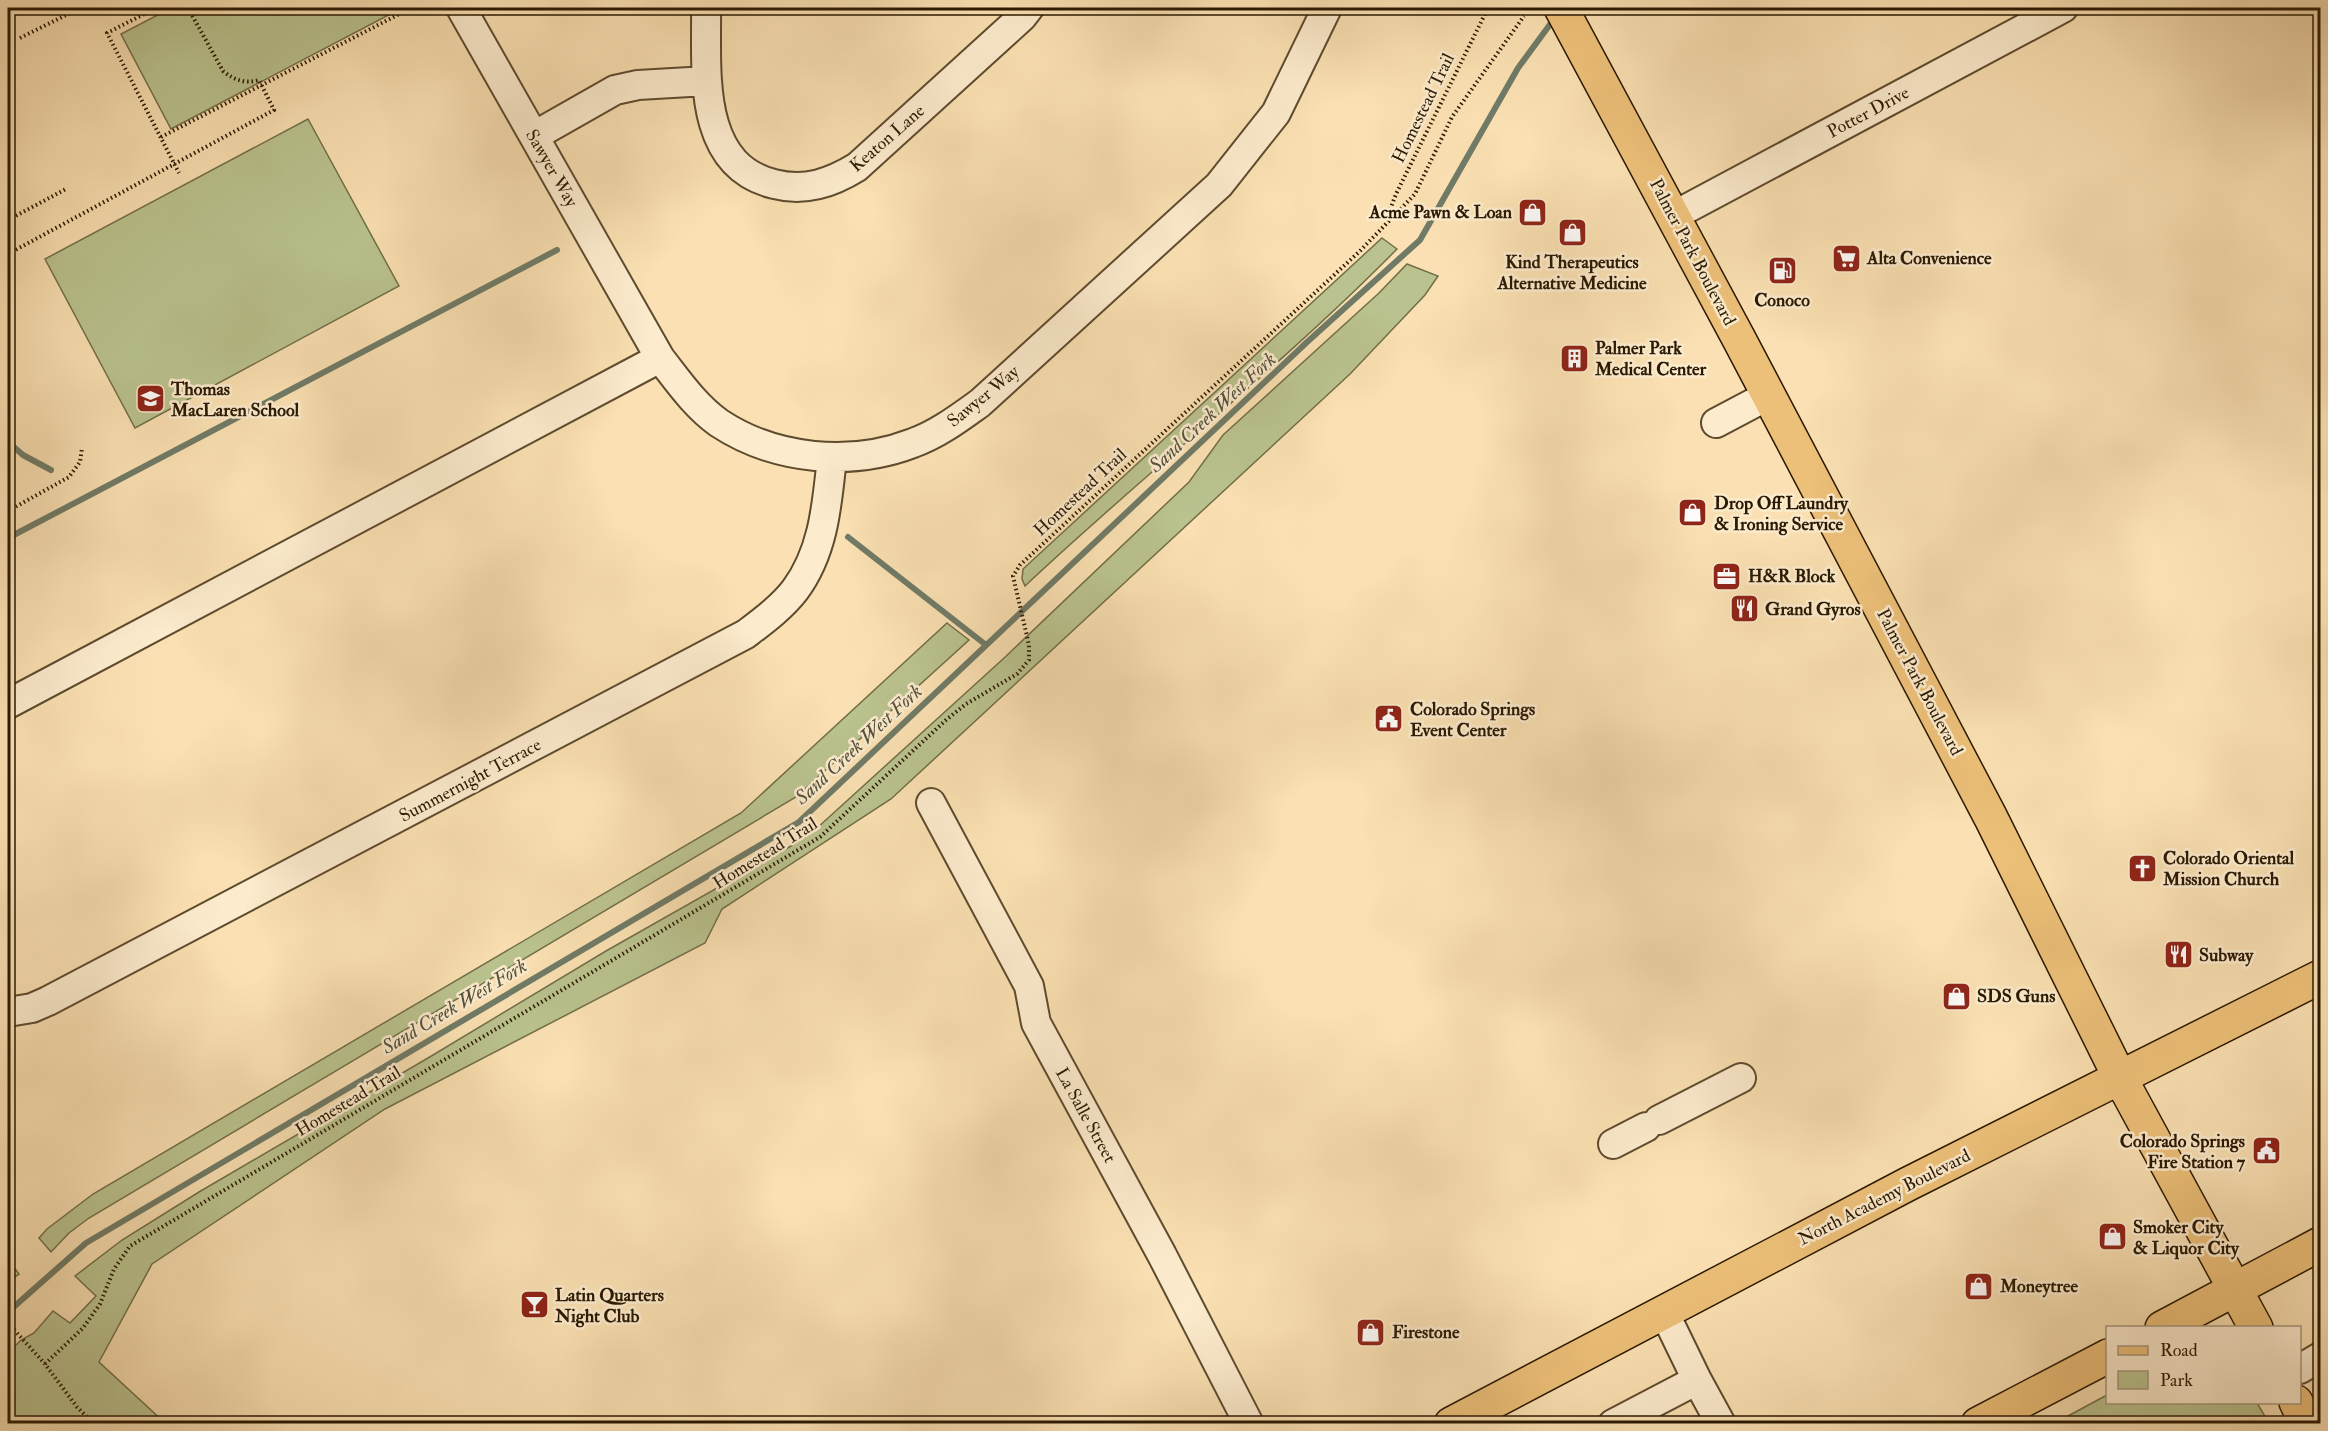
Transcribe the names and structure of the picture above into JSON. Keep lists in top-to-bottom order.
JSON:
{
  "streets": {
    "main road": ["Palmer Park Boulevard", "North Academy Boulevard"],
    "street": [
      "Potter Drive",
      "Keaton Lane",
      "Sawyer Way",
      "Summernight Terrace",
      "La Salle Street"
    ],
    "path": ["Homestead Trail"]
  },
  "crossings": [
    ["Potter Drive", "Palmer Park Boulevard"],
    ["Sawyer Way", "Summernight Terrace"],
    ["Palmer Park Boulevard", "North Academy Boulevard"]
  ],
  "water": ["Sand Creek West Fork"],
  "places": {
    "shop": [
      "Acme Pawn & Loan",
      "Kind Therapeutics Alternative Medicine",
      "Drop Off Laundry & Ironing Service",
      "SDS Guns",
      "Smoker City & Liquor City",
      "Moneytree",
      "Firestone"
    ],
    "supermarket": ["Alta Convenience"],
    "fuel station": ["Conoco"],
    "building": ["Palmer Park Medical Center"],
    "school or university": ["Thomas MacLaren School"],
    "office": ["H&R Block"],
    "restaurant": ["Grand Gyros", "Subway"],
    "public building": ["Colorado Springs Event Center", "Colorado Springs Fire Station 7"],
    "church": ["Colorado Oriental Mission Church"],
    "bar": ["Latin Quarters Night Club"]
  },
  "legend": ["Road", "Park"]
}
